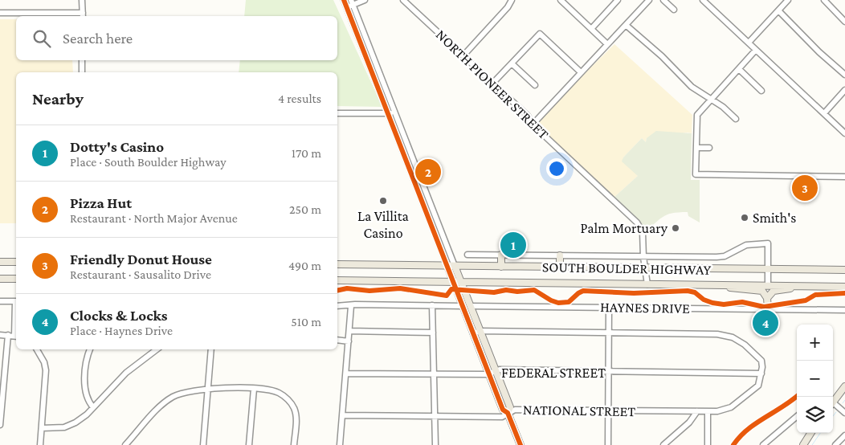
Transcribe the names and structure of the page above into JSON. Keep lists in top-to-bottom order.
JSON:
{
  "streets": {
    "main road": ["SOUTH BOULDER HIGHWAY"],
    "street": [
      "NORTH PIONEER STREET",
      "HAYNES DRIVE",
      "FEDERAL STREET",
      "NATIONAL STREET"
    ]
  },
  "crossings": [
    ["NORTH PIONEER STREET", "SOUTH BOULDER HIGHWAY"],
    ["FEDERAL STREET", "NATIONAL STREET"]
  ],
  "places": ["La Villita Casino", "Smith's", "Palm Mortuary"],
  "page": {
    "search": "Search here",
    "heading": ["Nearby", "4 results"],
    "list": [
      {
        "mark": "1",
        "name": "Dotty's Casino",
        "note": "Place · South Boulder Highway",
        "value": "170 m"
      },
      {
        "mark": "2",
        "name": "Pizza Hut",
        "note": "Restaurant · North Major Avenue",
        "value": "250 m"
      },
      {
        "mark": "3",
        "name": "Friendly Donut House",
        "note": "Restaurant · Sausalito Drive",
        "value": "490 m"
      },
      {
        "mark": "4",
        "name": "Clocks & Locks",
        "note": "Place · Haynes Drive",
        "value": "510 m"
      }
    ],
    "pins": [
      "2",
      "3",
      "1",
      "4"
    ],
    "map_buttons": ["+", "−"]
  }
}
